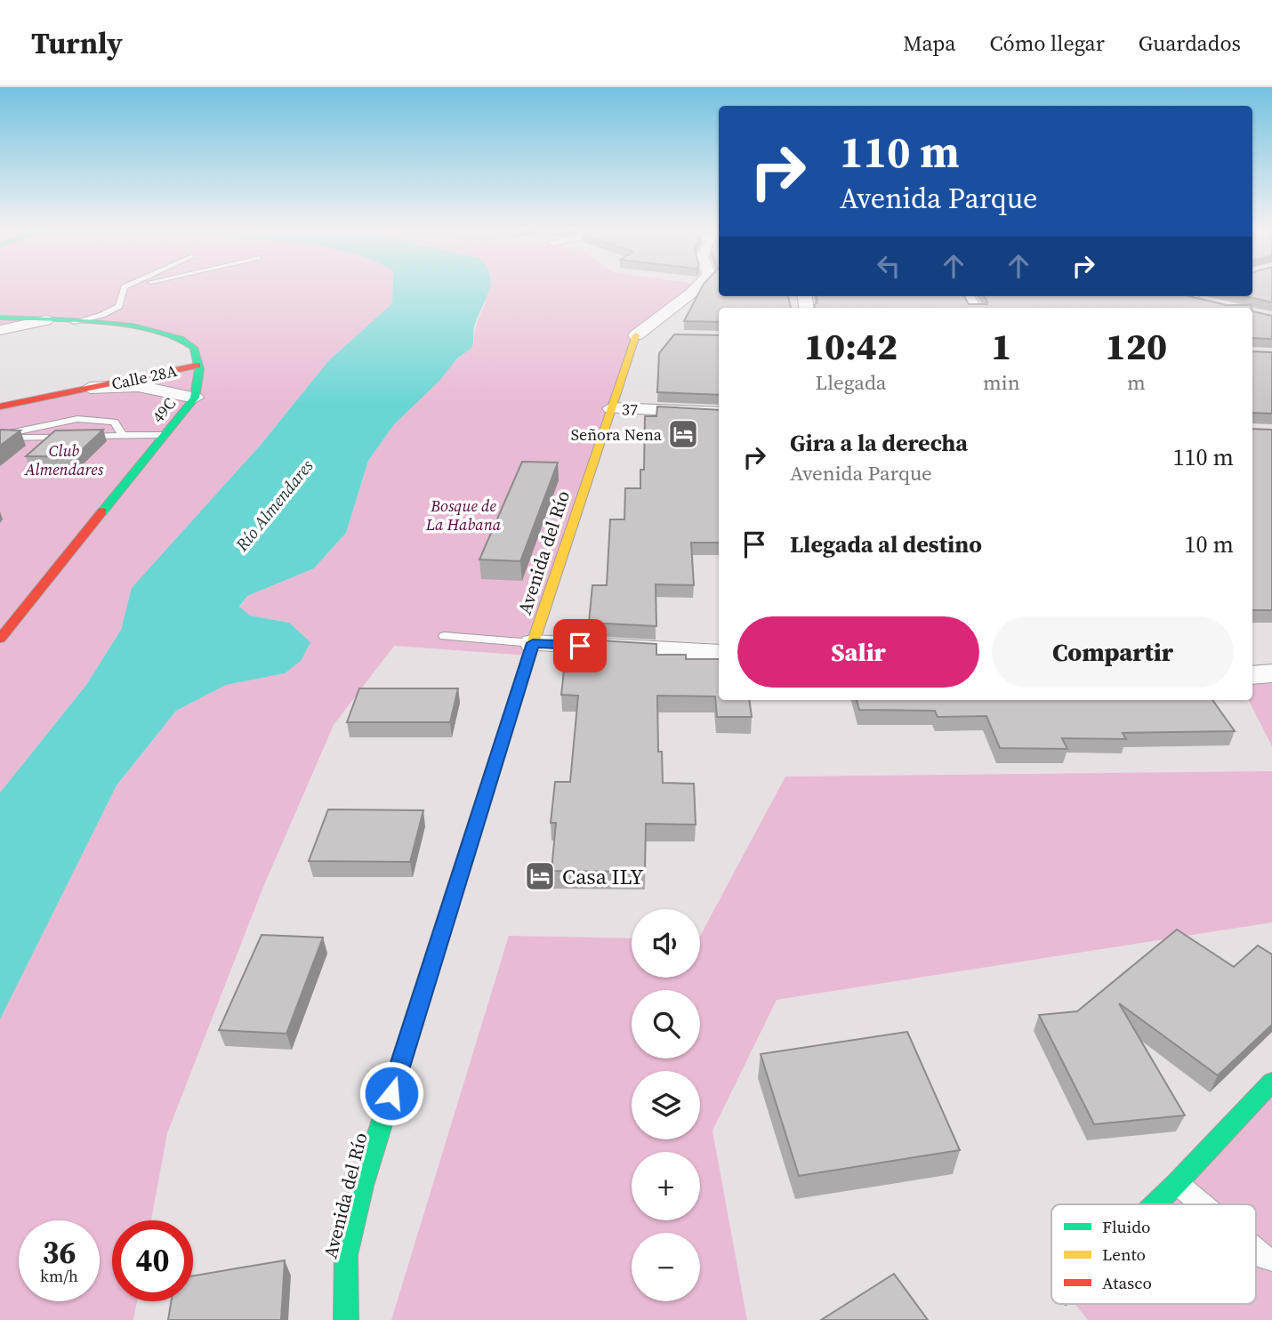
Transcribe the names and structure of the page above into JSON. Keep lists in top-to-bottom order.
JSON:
{
  "streets": {
    "street": [
      "Calle 28A",
      "37",
      "49C",
      "Avenida del Río"
    ]
  },
  "crossings": [
    ["Calle 28A", "49C"],
    ["37", "Avenida del Río"]
  ],
  "water": ["Río Almendares"],
  "parks": ["Club Almendares", "Bosque de La Habana"],
  "places": {
    "hotel": ["Señora Nena", "Casa ILY"]
  },
  "legend": ["Fluido", "Lento", "Atasco"],
  "page": {
    "header": "Turnly",
    "nav": ["Mapa", "Cómo llegar", "Guardados"],
    "turn": ["110 m", "Avenida Parque"],
    "eta": [
      "10:42",
      "Llegada",
      "1",
      "min",
      "120",
      "m"
    ],
    "list": [
      {
        "name": "Gira a la derecha",
        "note": "Avenida Parque",
        "value": "110 m"
      },
      {
        "name": "Llegada al destino",
        "value": "10 m"
      }
    ],
    "buttons": ["Salir", "Compartir"],
    "map_buttons": ["+", "−"],
    "speed": "36 km/h",
    "limit": "40"
  }
}
